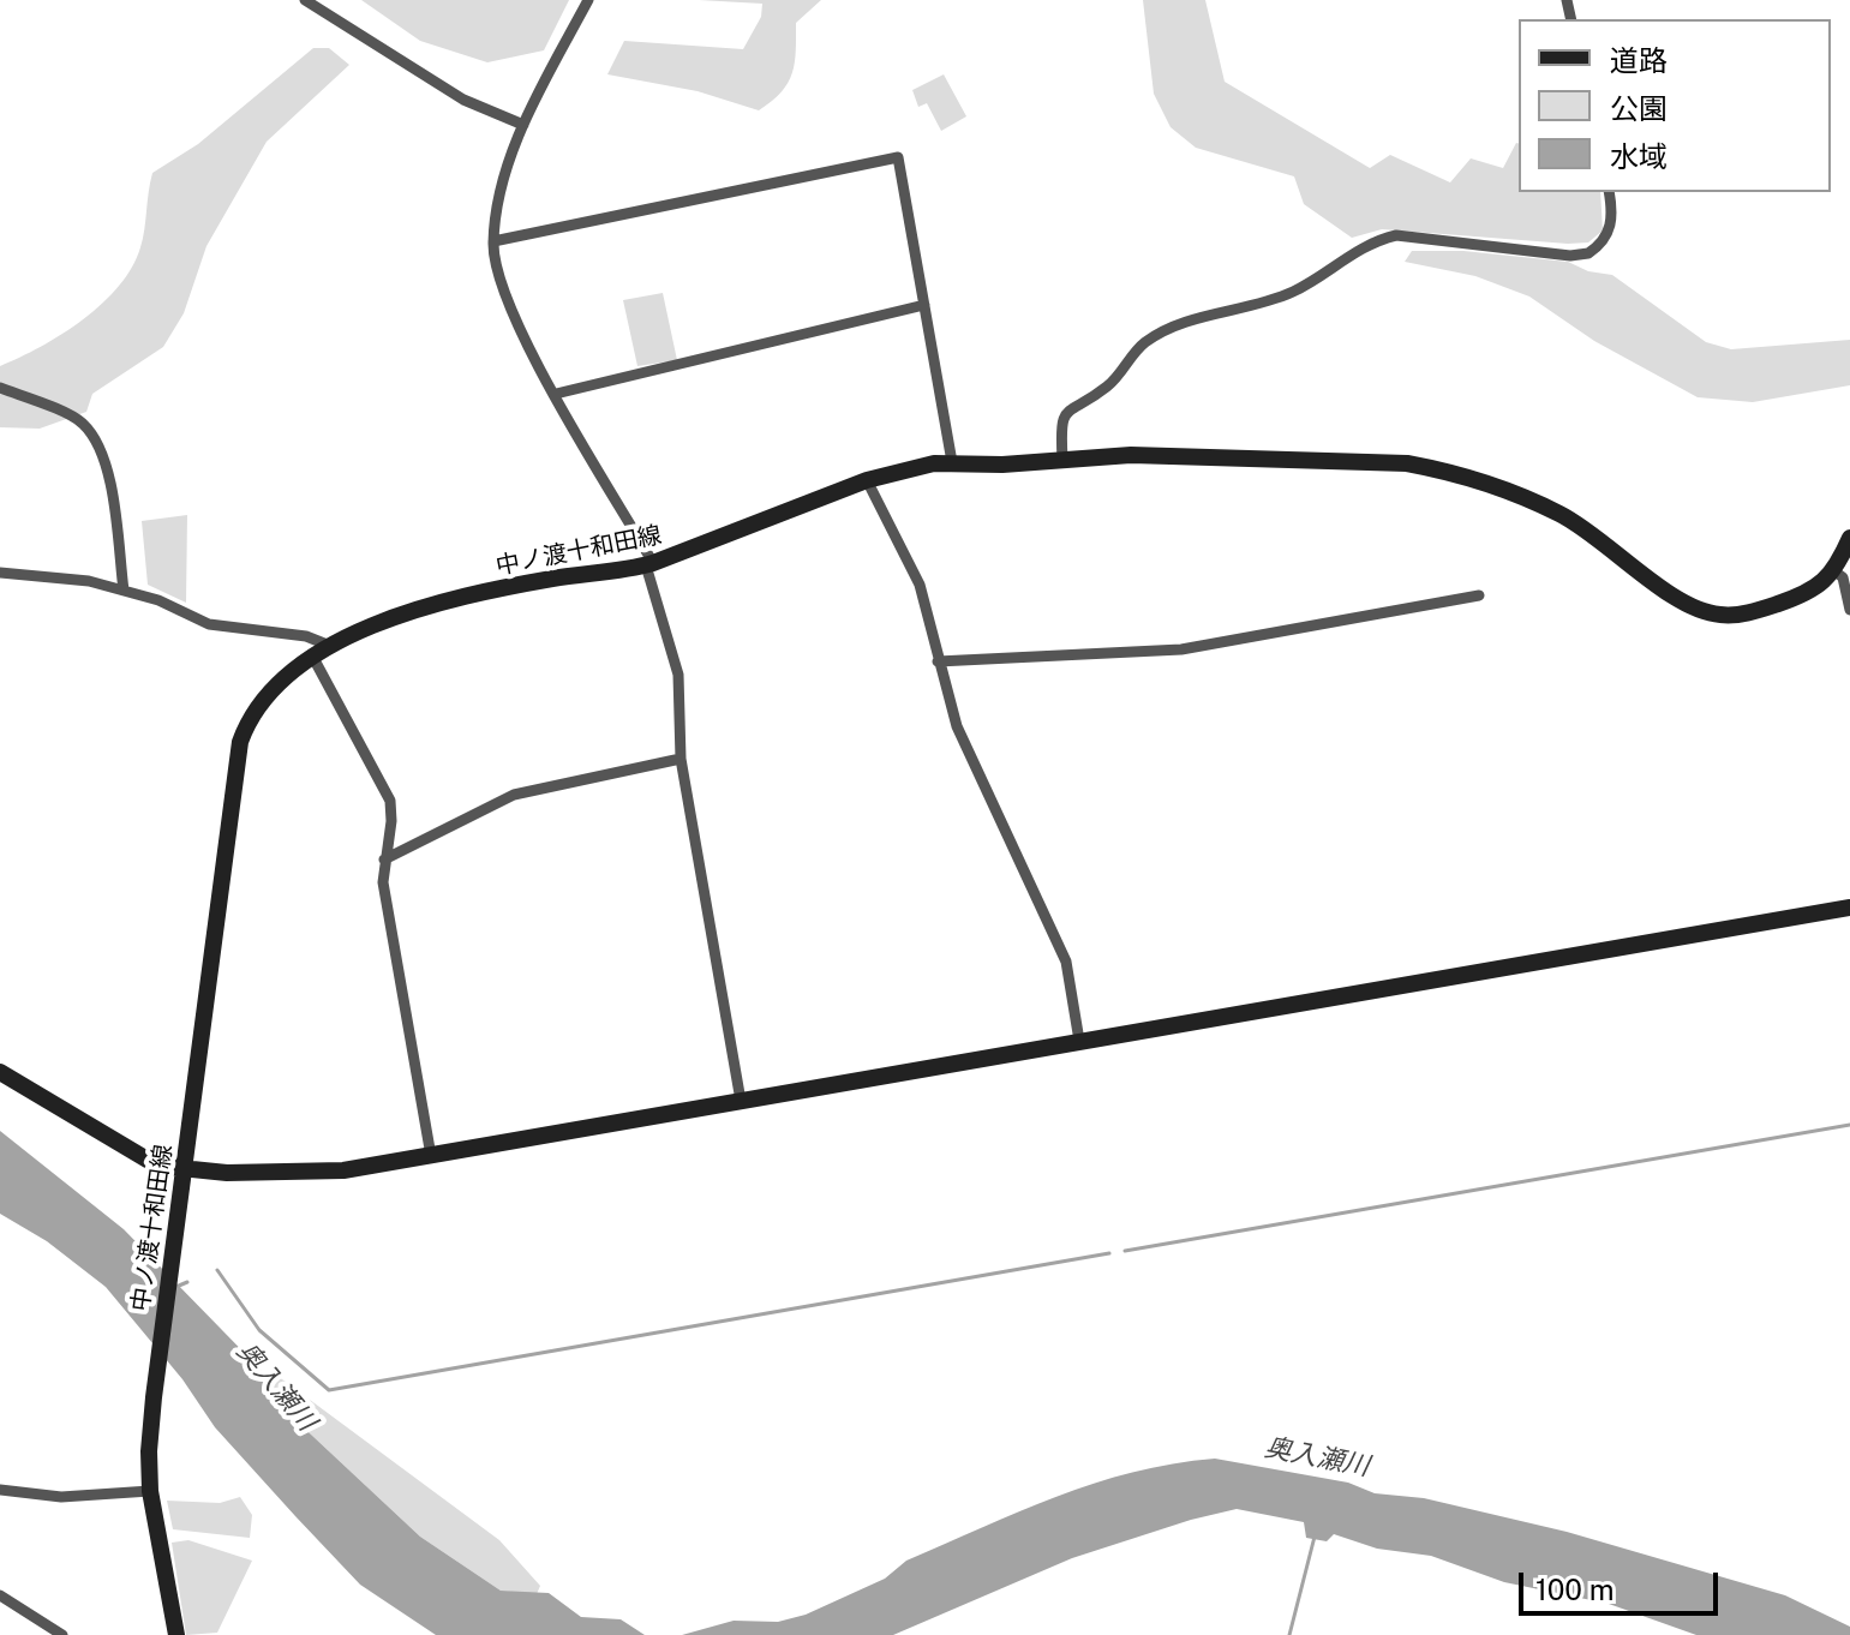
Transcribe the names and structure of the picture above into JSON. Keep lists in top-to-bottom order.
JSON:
{
  "streets": {
    "main road": ["中ノ渡十和田線"]
  },
  "water": ["奥入瀬川"],
  "legend": ["道路", "公園", "水域"],
  "scale_bar": "100 m"
}
